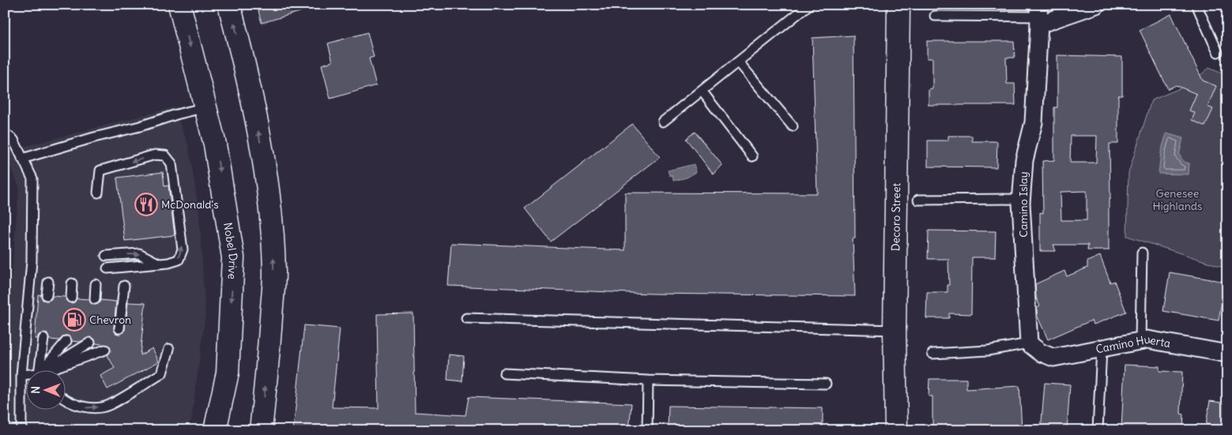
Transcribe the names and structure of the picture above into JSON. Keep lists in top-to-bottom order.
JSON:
{
  "streets": {
    "main road": ["Decoro Street", "Nobel Drive"],
    "street": ["Camino Islay", "Camino Huerta"]
  },
  "crossings": [
    ["Camino Islay", "Camino Huerta"]
  ],
  "parks": ["Genesee Highlands"],
  "places": {
    "restaurant": ["McDonald's"],
    "fuel station": ["Chevron"]
  },
  "north": "left"
}
